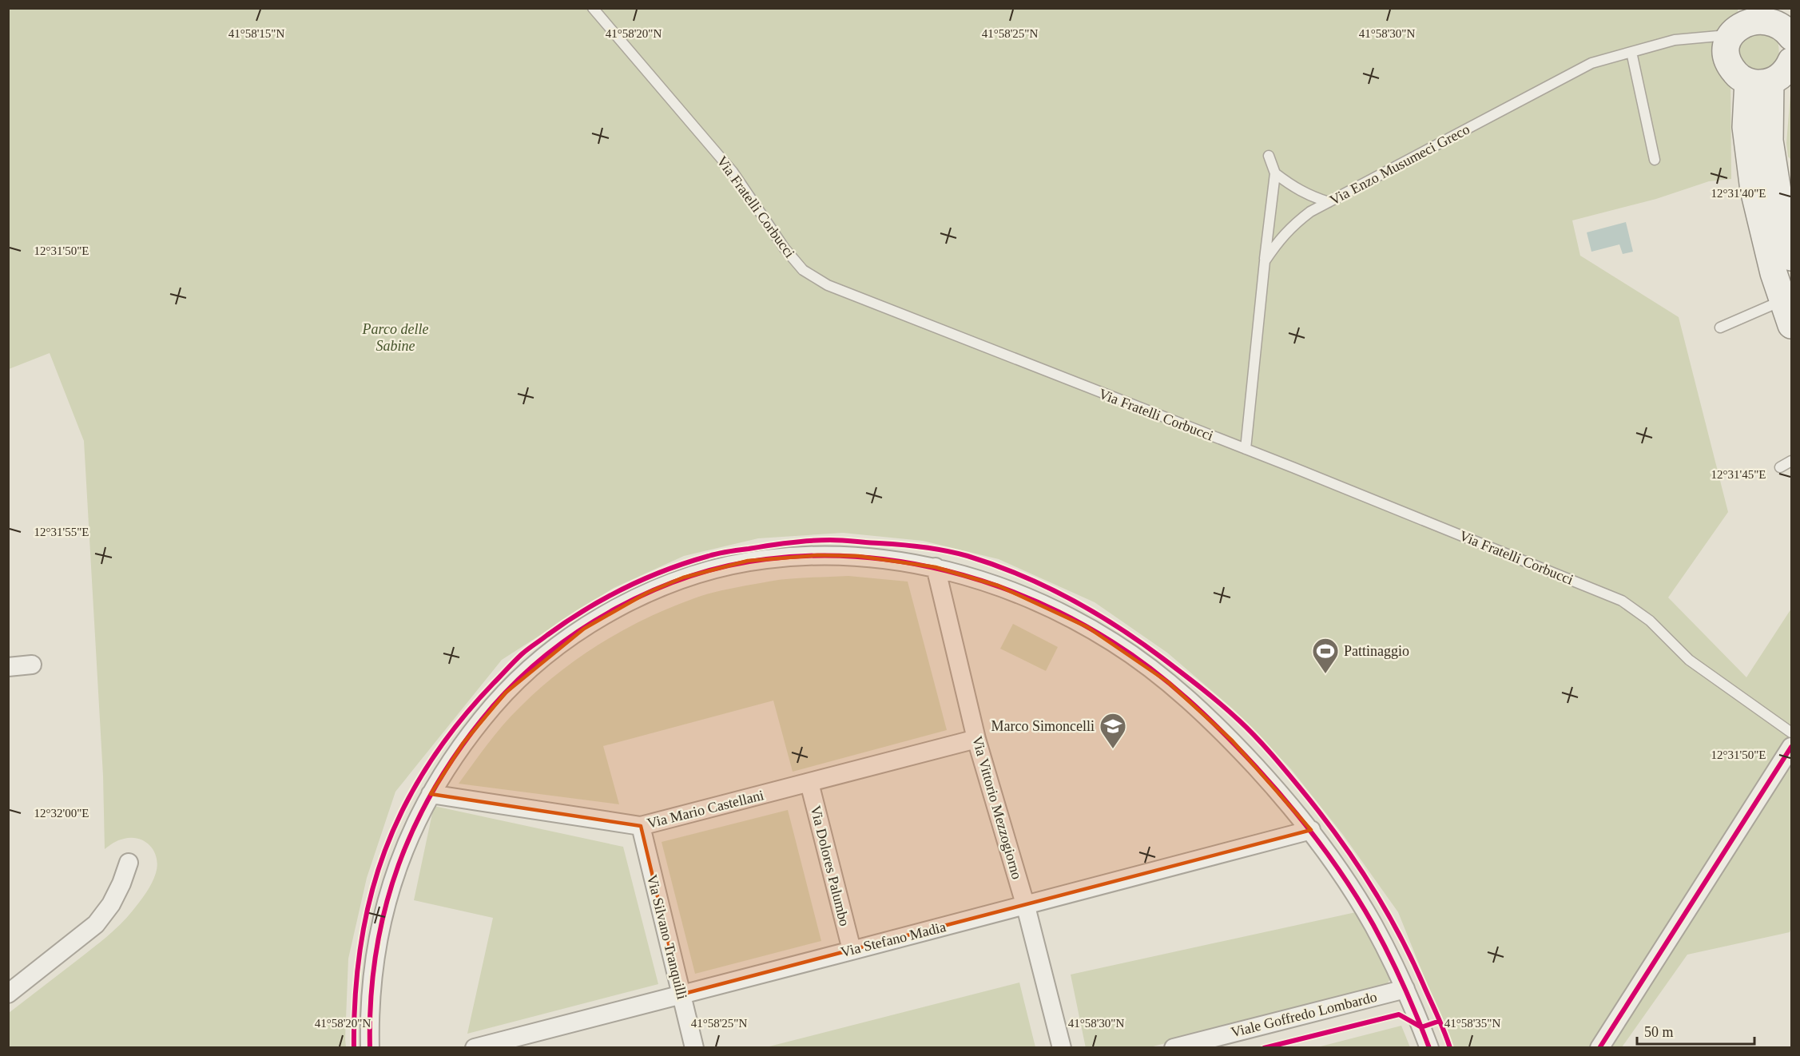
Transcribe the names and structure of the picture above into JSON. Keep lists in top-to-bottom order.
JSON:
{
  "streets": {
    "street": [
      "Via Vittorio Mezzogiorno",
      "Via Mario Castellani",
      "Via Dolores Palumbo",
      "Via Silvano Tranquilli",
      "Via Stefano Madia",
      "Viale Goffredo Lombardo"
    ],
    "lane": ["Via Enzo Musumeci Greco", "Via Fratelli Corbucci"]
  },
  "crossings": [
    ["Via Enzo Musumeci Greco", "Via Fratelli Corbucci"],
    ["Via Vittorio Mezzogiorno", "Via Mario Castellani"],
    ["Via Vittorio Mezzogiorno", "Via Stefano Madia"],
    ["Via Mario Castellani", "Via Dolores Palumbo"],
    ["Via Mario Castellani", "Via Silvano Tranquilli"],
    ["Via Dolores Palumbo", "Via Stefano Madia"],
    ["Via Silvano Tranquilli", "Via Stefano Madia"]
  ],
  "parks": ["Parco delle Sabine"],
  "places": {
    "sports": ["Pattinaggio"],
    "school or university": ["Marco Simoncelli"]
  },
  "scale_bar": "50 m",
  "coordinates": [
    "41°58'15\"N",
    "41°58'20\"N",
    "41°58'25\"N",
    "41°58'30\"N",
    "12°31'40\"E",
    "12°31'50\"E",
    "12°31'45\"E",
    "12°31'55\"E",
    "12°32'00\"E",
    "41°58'35\"N"
  ]
}
